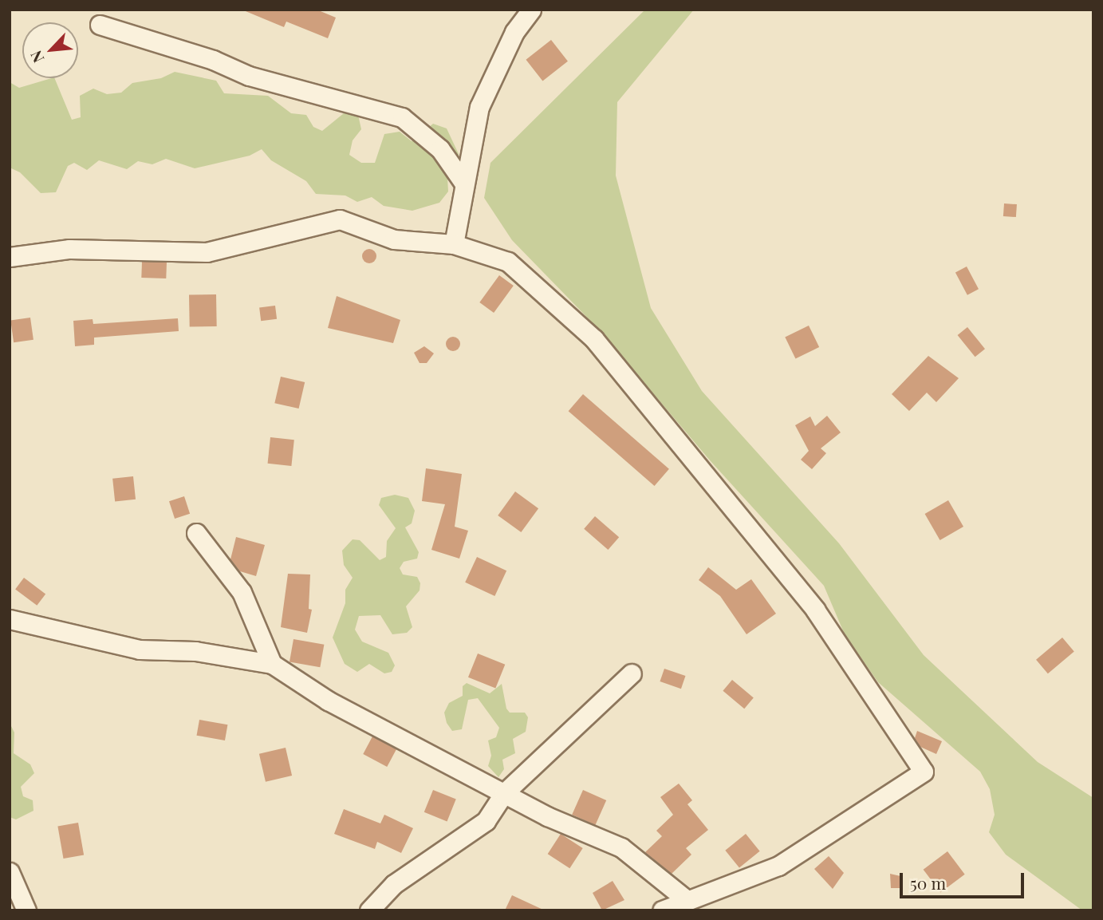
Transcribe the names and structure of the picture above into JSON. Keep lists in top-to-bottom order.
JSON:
{
  "scale_bar": "50 m",
  "north": "bottom left"
}
